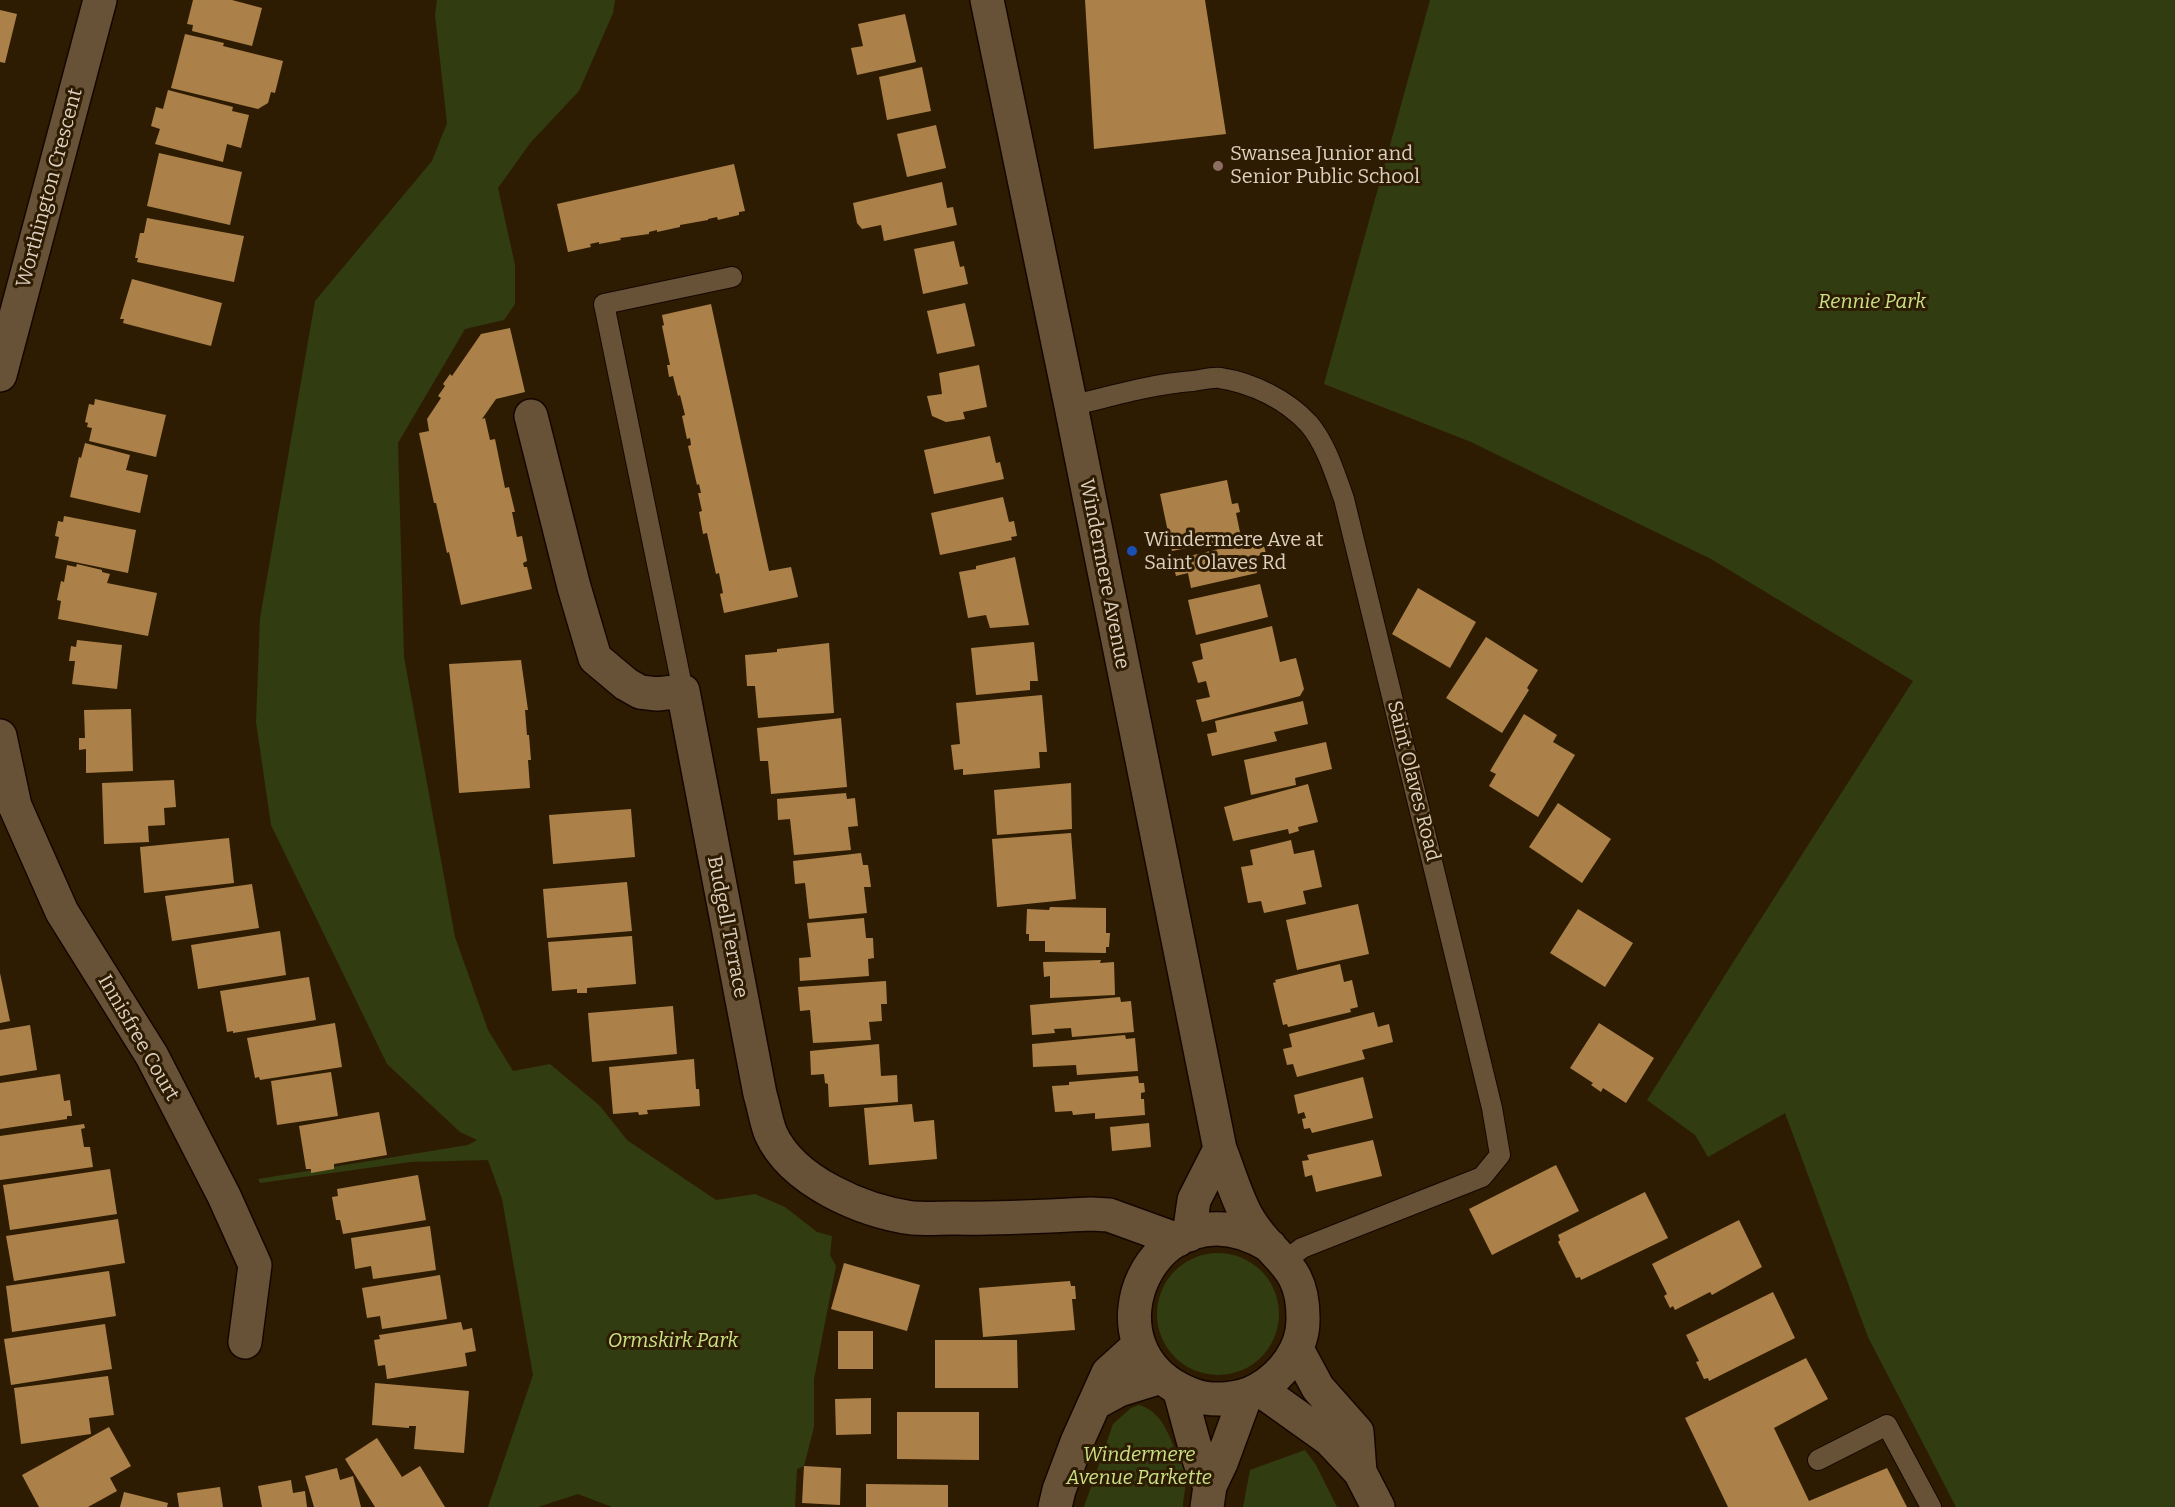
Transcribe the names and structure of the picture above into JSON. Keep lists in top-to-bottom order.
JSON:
{
  "streets": {
    "street": [
      "Worthington Crescent",
      "Windermere Avenue",
      "Budgell Terrace",
      "Innisfree Court"
    ],
    "lane": ["Saint Olaves Road"]
  },
  "crossings": [
    ["Windermere Avenue", "Saint Olaves Road"],
    ["Windermere Avenue", "Budgell Terrace"],
    ["Saint Olaves Road", "Budgell Terrace"]
  ],
  "parks": ["Rennie Park", "Ormskirk Park", "Windermere Avenue Parkette"],
  "places": ["Swansea Junior and Senior Public School", "Windermere Ave at Saint Olaves Rd"]
}
